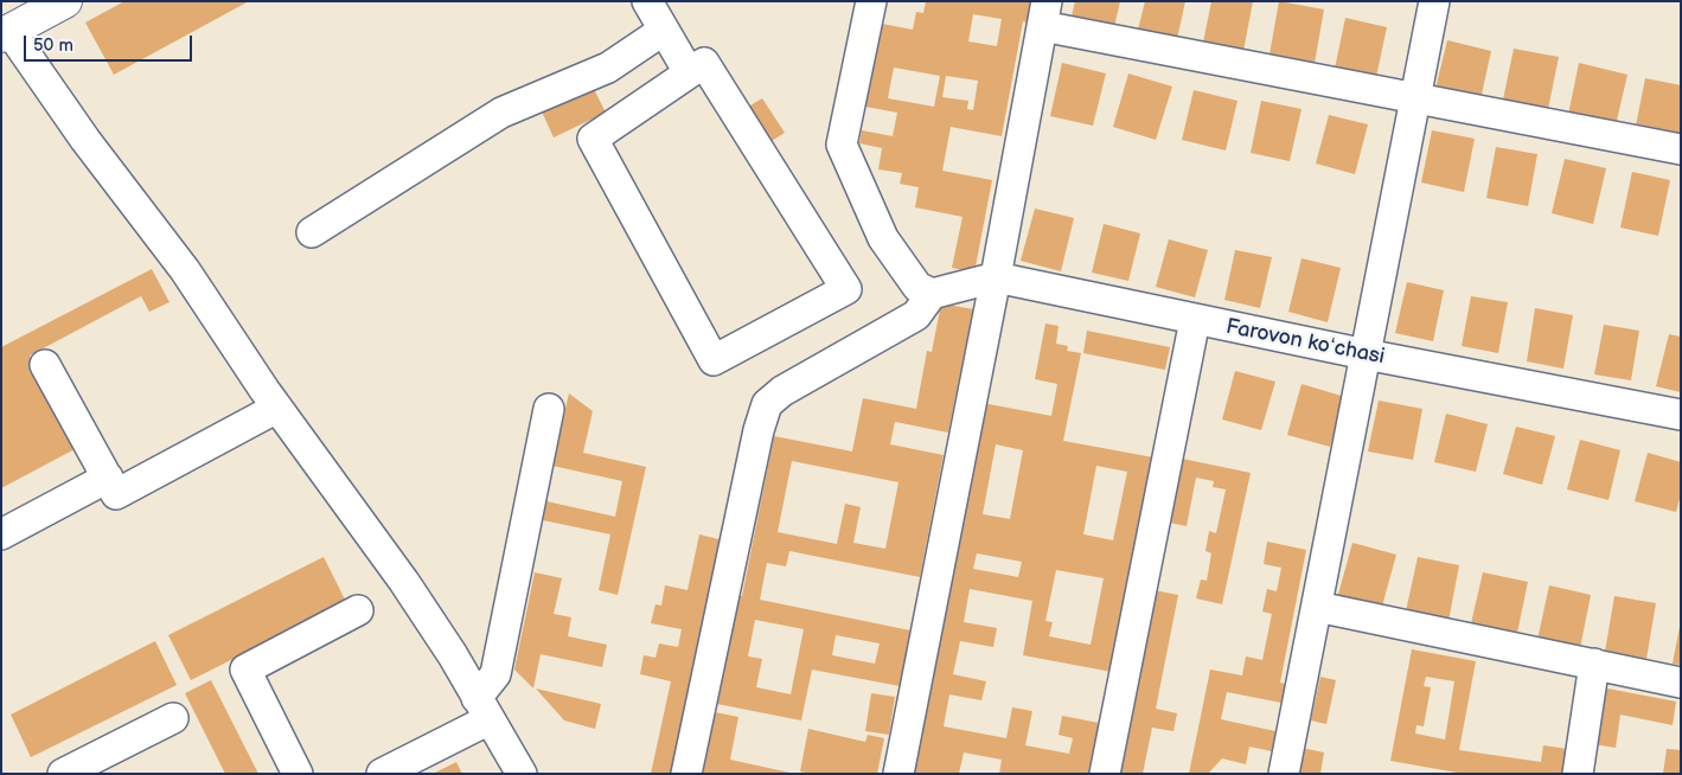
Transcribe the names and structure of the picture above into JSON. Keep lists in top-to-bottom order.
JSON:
{
  "streets": {
    "street": ["Farovon koʻchasi"]
  },
  "scale_bar": "50 m"
}
